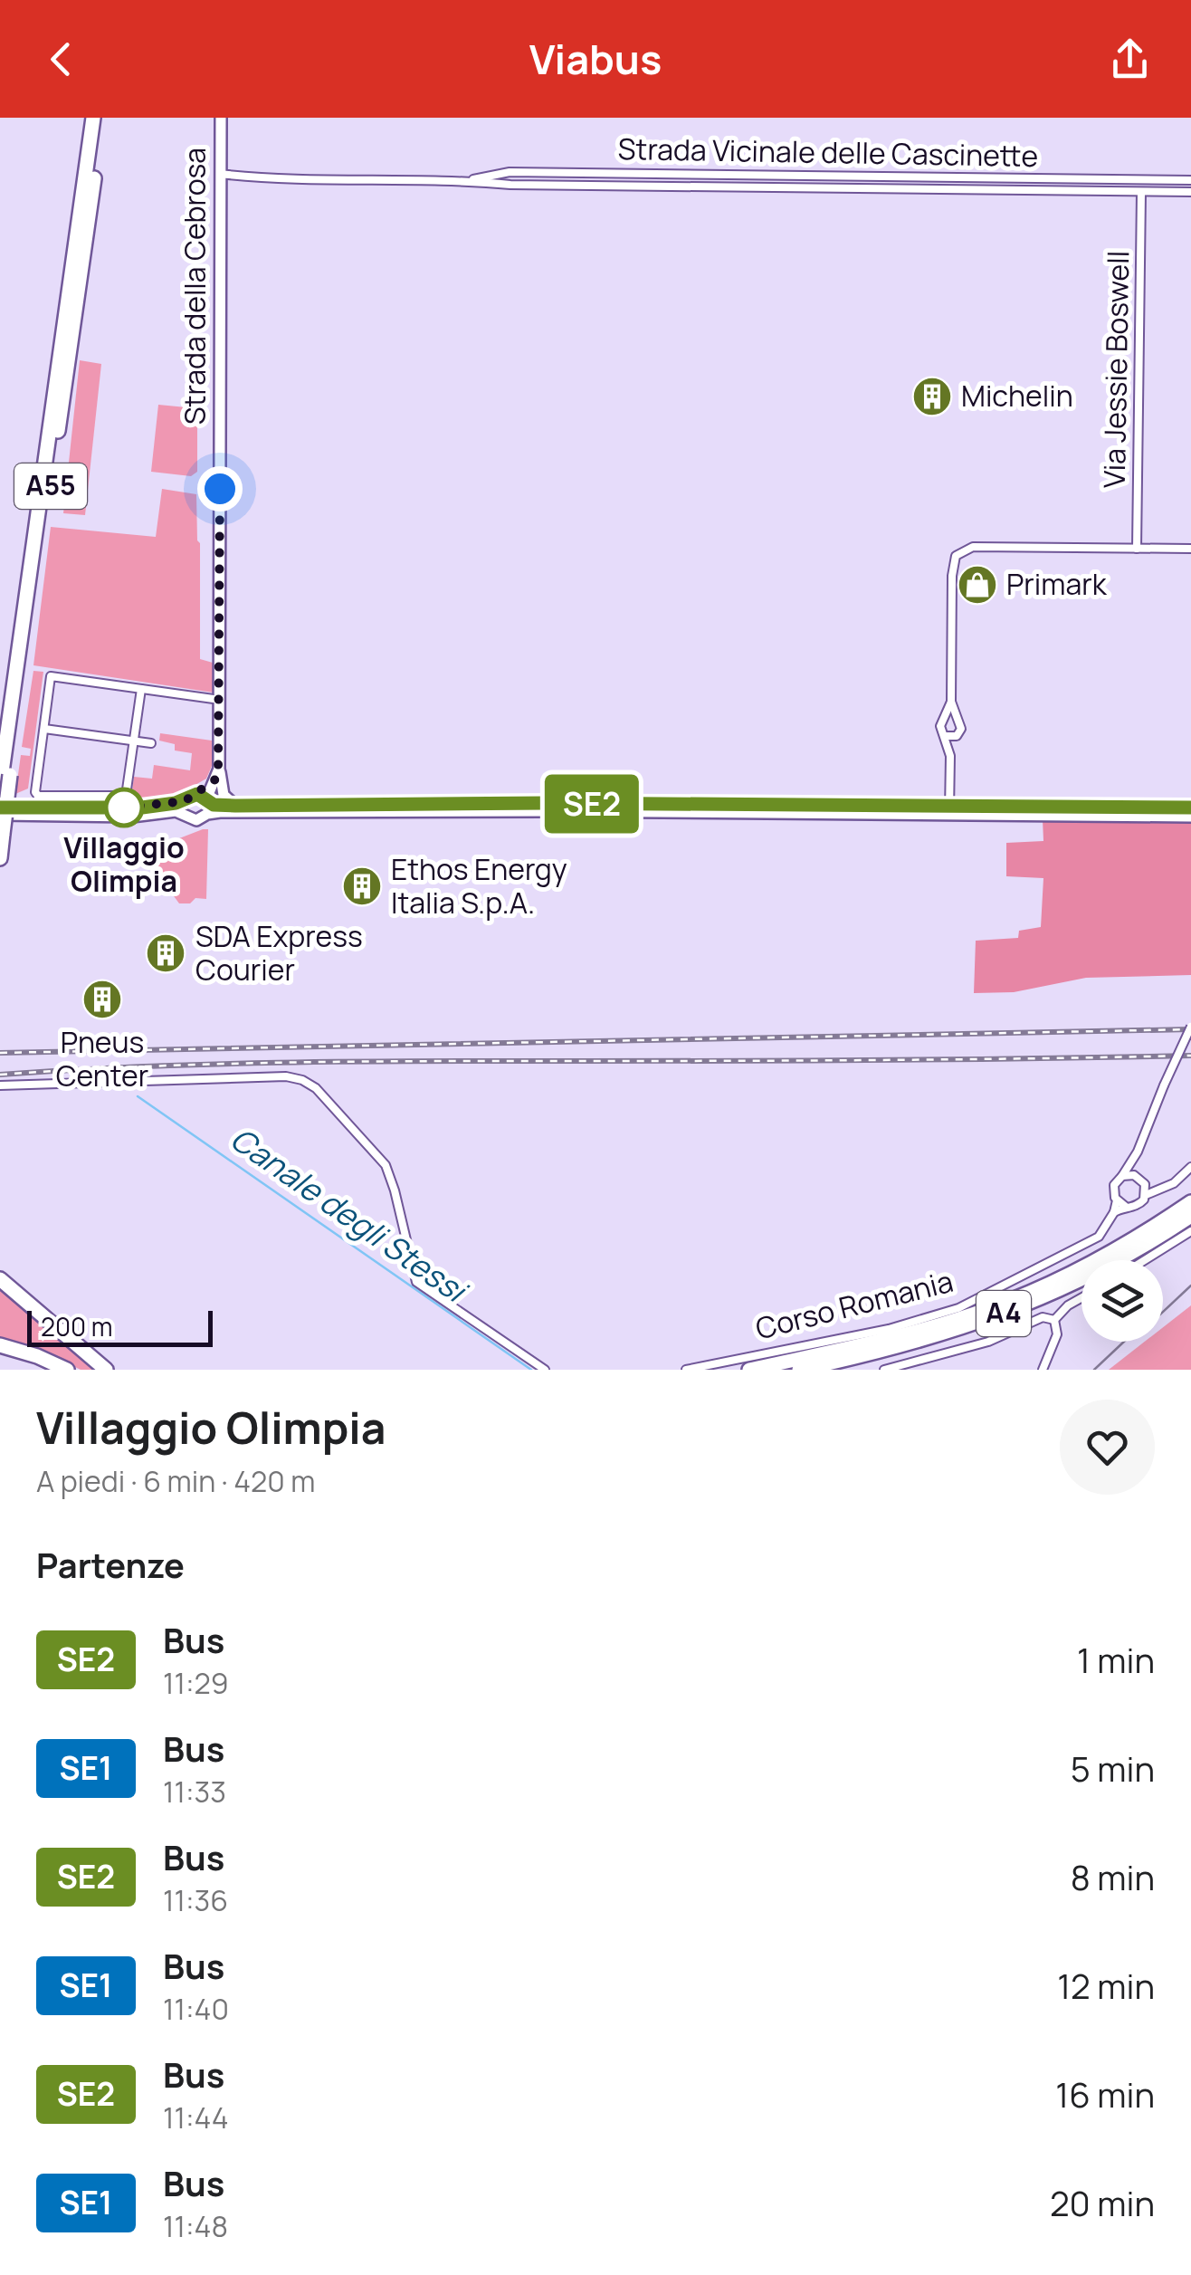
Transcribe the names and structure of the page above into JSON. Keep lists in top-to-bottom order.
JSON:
{
  "streets": {
    "highway": ["A55", "A4"],
    "main road": ["Strada della Cebrosa"],
    "street": ["Strada Vicinale delle Cascinette", "Via Jessie Boswell", "Corso Romania"]
  },
  "crossings": [
    ["Strada Vicinale delle Cascinette", "Strada della Cebrosa"],
    ["Strada Vicinale delle Cascinette", "Via Jessie Boswell"]
  ],
  "water": ["Canale degli Stessi"],
  "places": {
    "building": [
      "Michelin",
      "Ethos Energy Italia S.p.A.",
      "SDA Express Courier",
      "Pneus Center"
    ],
    "shop": ["Primark"],
    "other": ["Villaggio Olimpia"]
  },
  "lines": ["bus line SE2"],
  "scale_bar": "200 m",
  "page": {
    "header": "Viabus",
    "on_map": "SE2",
    "scale": "200 m",
    "heading": [
      ["Villaggio Olimpia", "A piedi · 6 min · 420 m"],
      "Partenze"
    ],
    "list": [
      {
        "mark": "SE2",
        "name": "Bus",
        "note": "11:29",
        "value": "1 min"
      },
      {
        "mark": "SE1",
        "name": "Bus",
        "note": "11:33",
        "value": "5 min"
      },
      {
        "mark": "SE2",
        "name": "Bus",
        "note": "11:36",
        "value": "8 min"
      },
      {
        "mark": "SE1",
        "name": "Bus",
        "note": "11:40",
        "value": "12 min"
      },
      {
        "mark": "SE2",
        "name": "Bus",
        "note": "11:44",
        "value": "16 min"
      },
      {
        "mark": "SE1",
        "name": "Bus",
        "note": "11:48",
        "value": "20 min"
      }
    ]
  }
}
